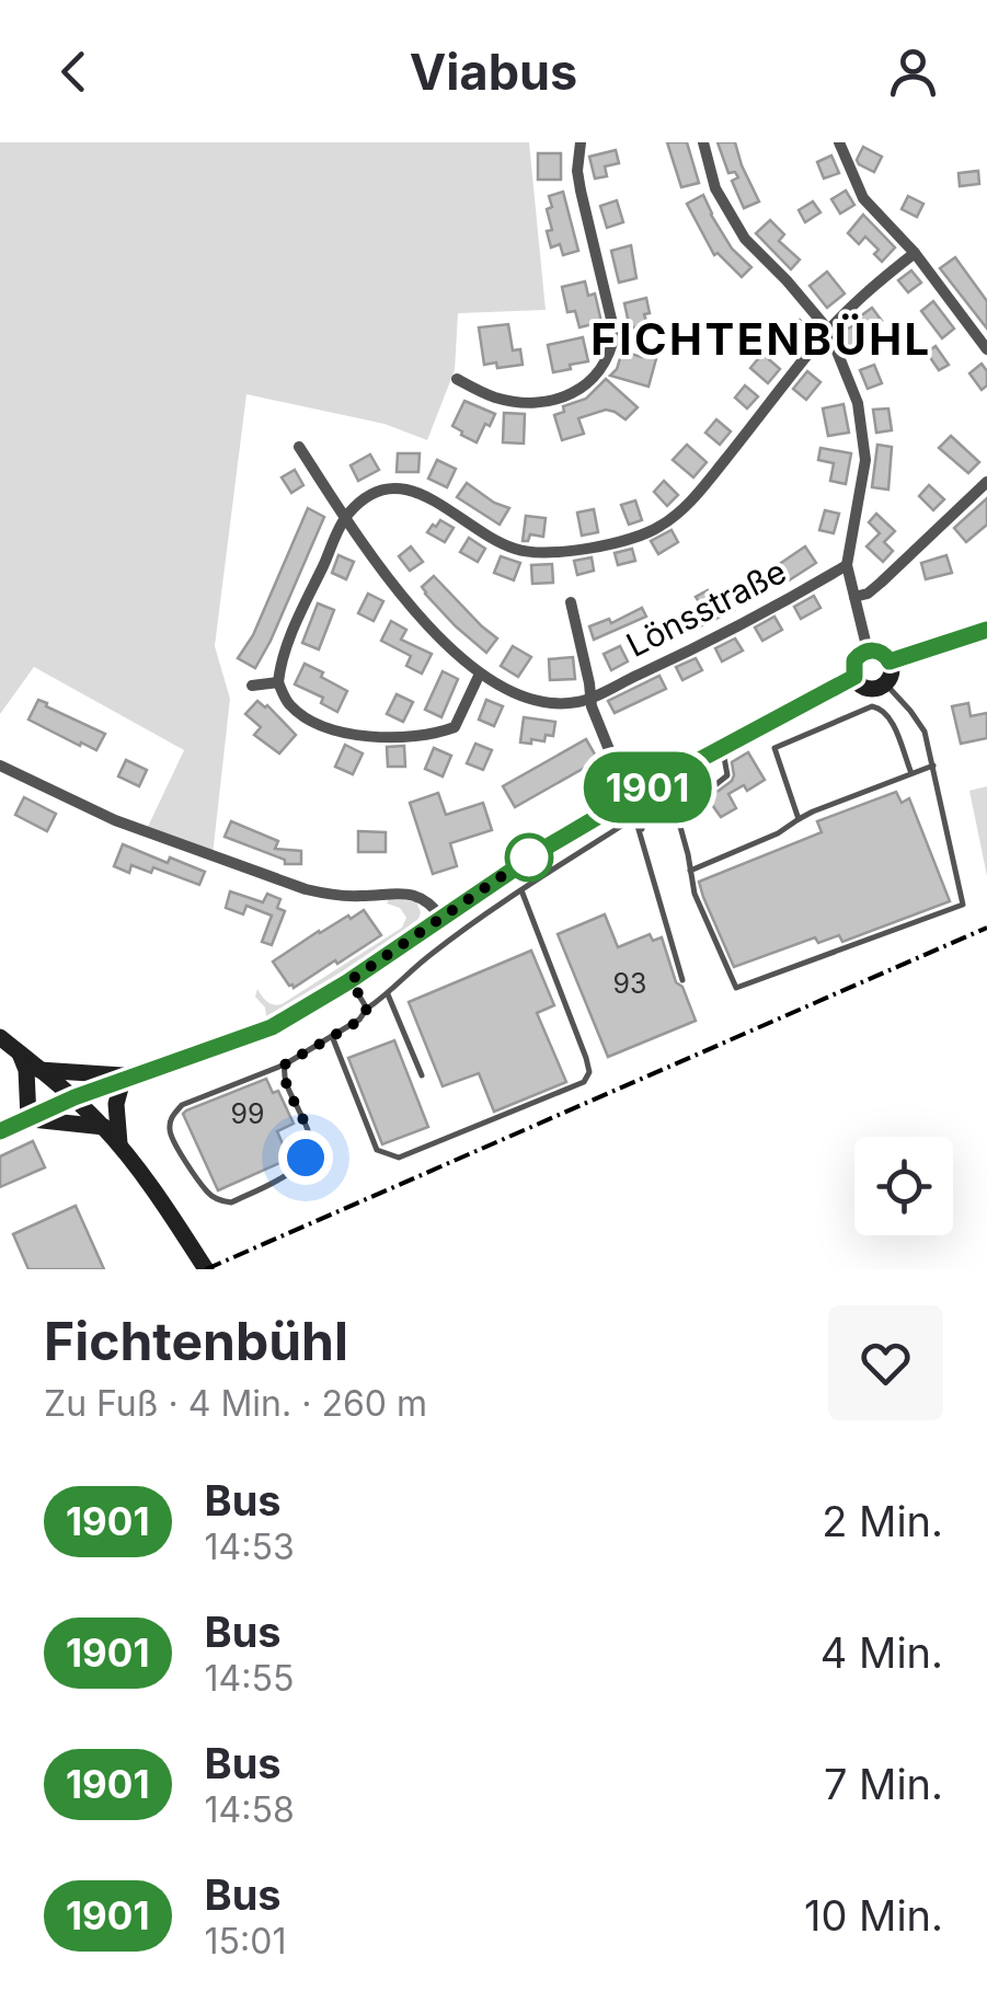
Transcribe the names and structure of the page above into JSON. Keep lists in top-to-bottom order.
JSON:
{
  "streets": {
    "street": ["Lönsstraße"]
  },
  "districts": ["FICHTENBÜHL"],
  "lines": ["bus line 1901"],
  "house_numbers": ["93", "99"],
  "page": {
    "header": "Viabus",
    "on_map": "1901",
    "heading": ["Fichtenbühl", "Zu Fuß · 4 Min. · 260 m"],
    "list": [
      {
        "mark": "1901",
        "name": "Bus",
        "note": "14:53",
        "value": "2 Min."
      },
      {
        "mark": "1901",
        "name": "Bus",
        "note": "14:55",
        "value": "4 Min."
      },
      {
        "mark": "1901",
        "name": "Bus",
        "note": "14:58",
        "value": "7 Min."
      },
      {
        "mark": "1901",
        "name": "Bus",
        "note": "15:01",
        "value": "10 Min."
      }
    ]
  }
}
